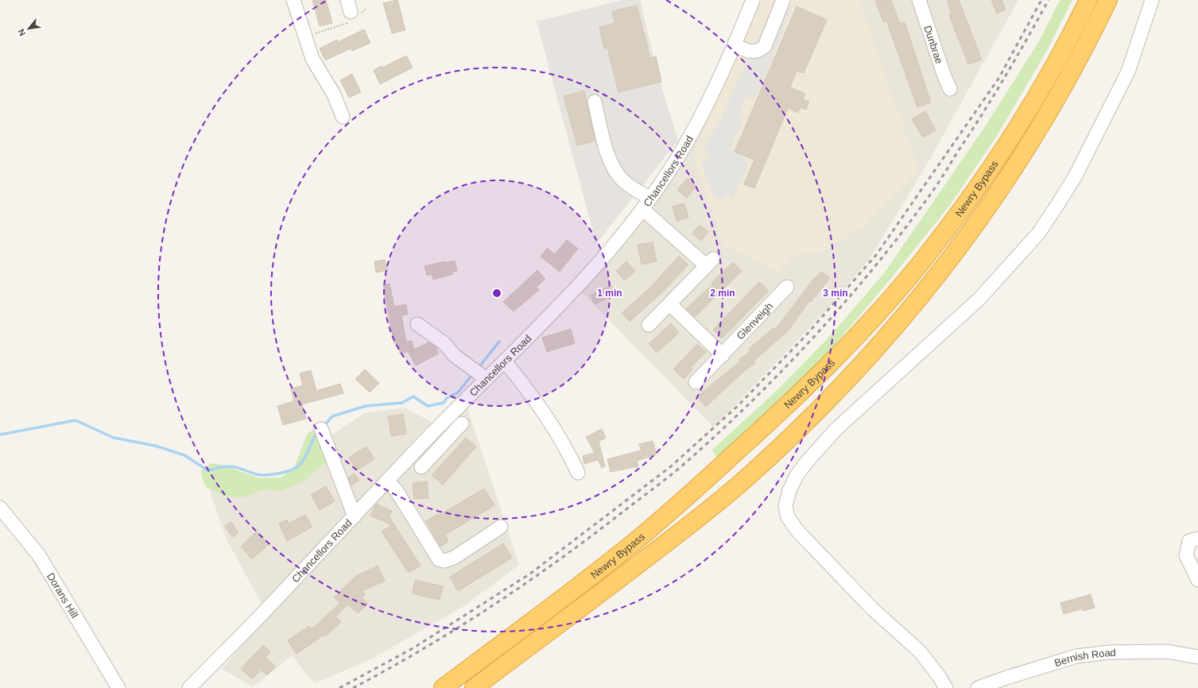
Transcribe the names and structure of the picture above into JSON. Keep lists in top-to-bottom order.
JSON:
{
  "streets": {
    "highway": ["Newry Bypass"],
    "street": [
      "Dunbrae",
      "Chancellors Road",
      "Glenveigh",
      "Dorans Hill",
      "Bernish Road"
    ]
  },
  "north": "bottom left",
  "rings": ["1 min", "2 min", "3 min"]
}
